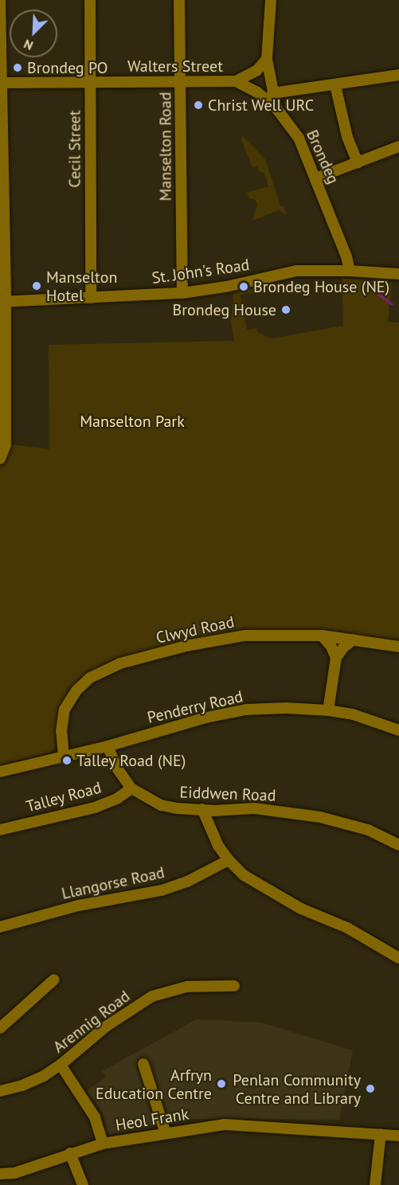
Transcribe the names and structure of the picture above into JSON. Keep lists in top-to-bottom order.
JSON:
{
  "streets": {
    "street": [
      "Walters Street",
      "Manselton Road",
      "Cecil Street",
      "Brondeg",
      "St. John's Road",
      "Clwyd Road",
      "Penderry Road",
      "Eiddwen Road",
      "Talley Road",
      "Llangorse Road",
      "Arennig Road",
      "Heol Frank"
    ]
  },
  "crossings": [
    ["Walters Street", "Manselton Road"],
    ["Walters Street", "Cecil Street"],
    ["Walters Street", "Brondeg"],
    ["Manselton Road", "St. John's Road"],
    ["Cecil Street", "St. John's Road"],
    ["Brondeg", "St. John's Road"],
    ["Clwyd Road", "Penderry Road"],
    ["Penderry Road", "Eiddwen Road"],
    ["Eiddwen Road", "Talley Road"]
  ],
  "parks": ["Manselton Park"],
  "places": [
    "Brondeg PO",
    "Christ Well URC",
    "Manselton Hotel",
    "Brondeg House (NE)",
    "Brondeg House",
    "Talley Road (NE)",
    "Arfryn Education Centre",
    "Penlan Community Centre and Library"
  ],
  "north": "bottom left"
}
